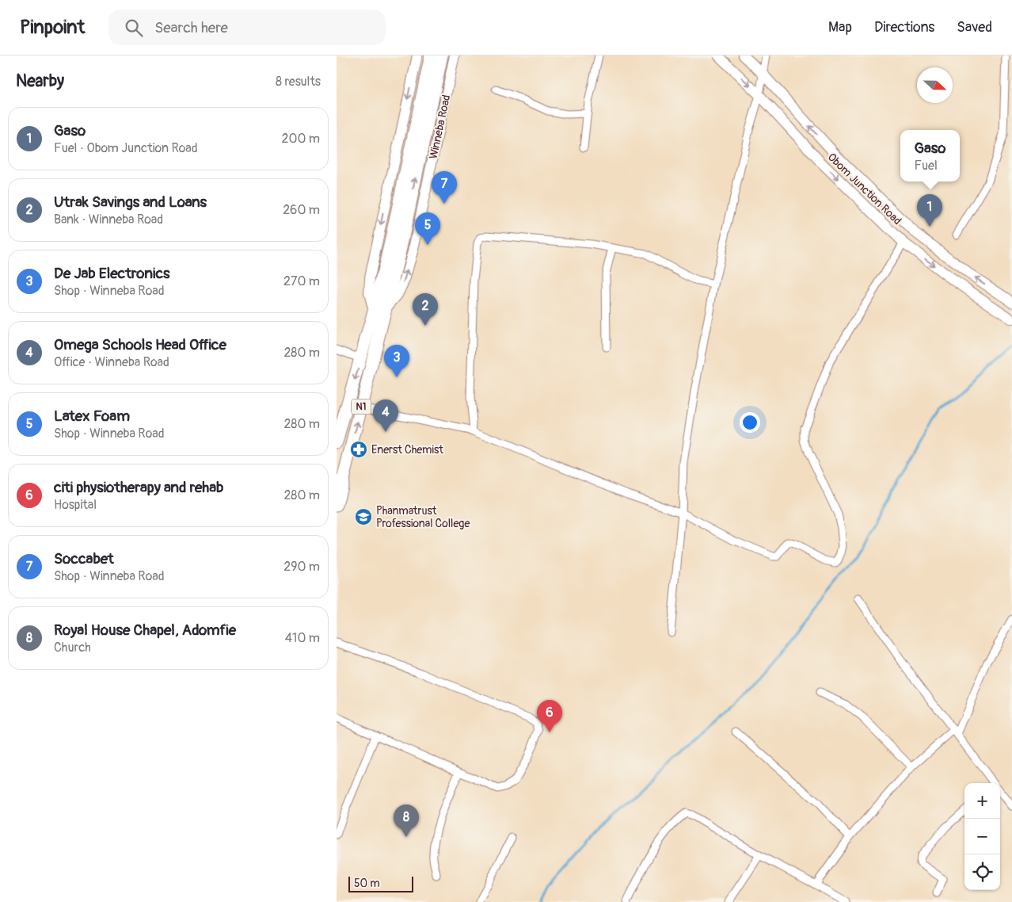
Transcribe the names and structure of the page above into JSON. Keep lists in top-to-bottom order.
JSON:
{
  "streets": {
    "highway": ["Winneba Road", "N1"],
    "main road": ["Obom Junction Road"]
  },
  "places": {
    "pharmacy": ["Enerst Chemist"],
    "school or university": ["Phanmatrust Professional College"]
  },
  "scale_bar": "50 m",
  "north": "right",
  "page": {
    "header": "Pinpoint",
    "search": "Search here",
    "nav": ["Map", "Directions", "Saved"],
    "heading": ["Nearby", "8 results"],
    "list": [
      {
        "mark": "1",
        "name": "Gaso",
        "note": "Fuel · Obom Junction Road",
        "value": "200 m"
      },
      {
        "mark": "2",
        "name": "Utrak Savings and Loans",
        "note": "Bank · Winneba Road",
        "value": "260 m"
      },
      {
        "mark": "3",
        "name": "De Jab Electronics",
        "note": "Shop · Winneba Road",
        "value": "270 m"
      },
      {
        "mark": "4",
        "name": "Omega Schools Head Office",
        "note": "Office · Winneba Road",
        "value": "280 m"
      },
      {
        "mark": "5",
        "name": "Latex Foam",
        "note": "Shop · Winneba Road",
        "value": "280 m"
      },
      {
        "mark": "6",
        "name": "citi physiotherapy and rehab",
        "note": "Hospital",
        "value": "280 m"
      },
      {
        "mark": "7",
        "name": "Soccabet",
        "note": "Shop · Winneba Road",
        "value": "290 m"
      },
      {
        "mark": "8",
        "name": "Royal House Chapel, Adomfie",
        "note": "Church",
        "value": "410 m"
      }
    ],
    "popup": ["Gaso", "Fuel"],
    "pins": [
      "7",
      "1",
      "5",
      "2",
      "3",
      "4",
      "6",
      "8"
    ],
    "map_buttons": ["+", "−"],
    "scale": "50 m"
  }
}
